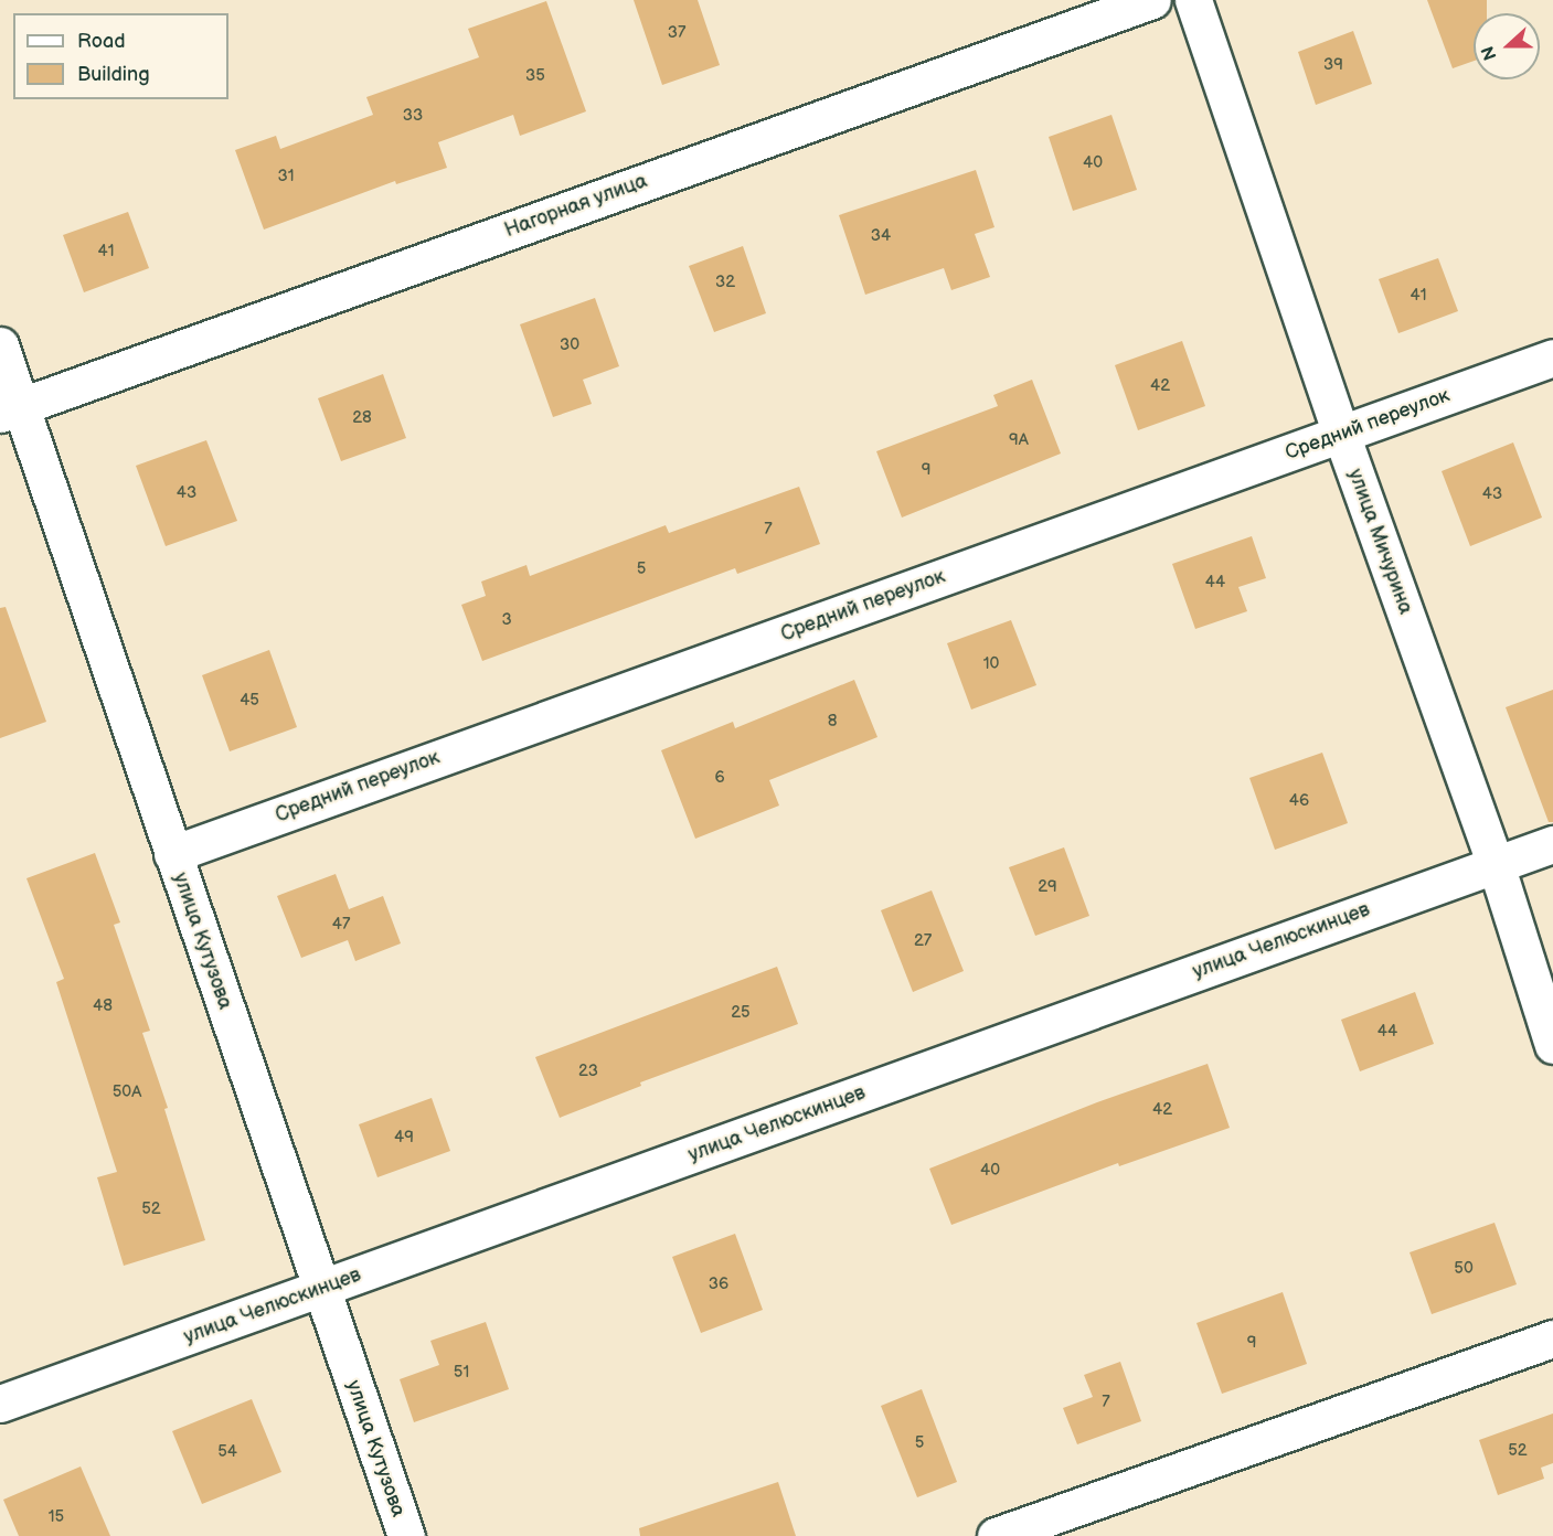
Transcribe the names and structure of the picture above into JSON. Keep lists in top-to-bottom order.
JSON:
{
  "streets": {
    "street": [
      "Нагорная улица",
      "Средний переулок",
      "улица Мичурина",
      "улица Кутузова",
      "улица Челюскинцев"
    ]
  },
  "crossings": [
    ["Нагорная улица", "улица Кутузова"],
    ["Средний переулок", "улица Мичурина"],
    ["Средний переулок", "улица Кутузова"],
    ["улица Мичурина", "улица Челюскинцев"],
    ["улица Кутузова", "улица Челюскинцев"]
  ],
  "house_numbers": [
    "37",
    "39",
    "35",
    "33",
    "40",
    "31",
    "34",
    "41",
    "32",
    "41",
    "30",
    "42",
    "28",
    "9А",
    "9",
    "43",
    "43",
    "7",
    "5",
    "44",
    "3",
    "10",
    "45",
    "8",
    "6",
    "46",
    "29",
    "47",
    "27",
    "48",
    "25",
    "44",
    "23",
    "50А",
    "42",
    "49",
    "40",
    "52",
    "50",
    "36",
    "9",
    "51",
    "7",
    "5",
    "52",
    "54",
    "15"
  ],
  "legend": ["Road", "Building"],
  "north": "left"
}
